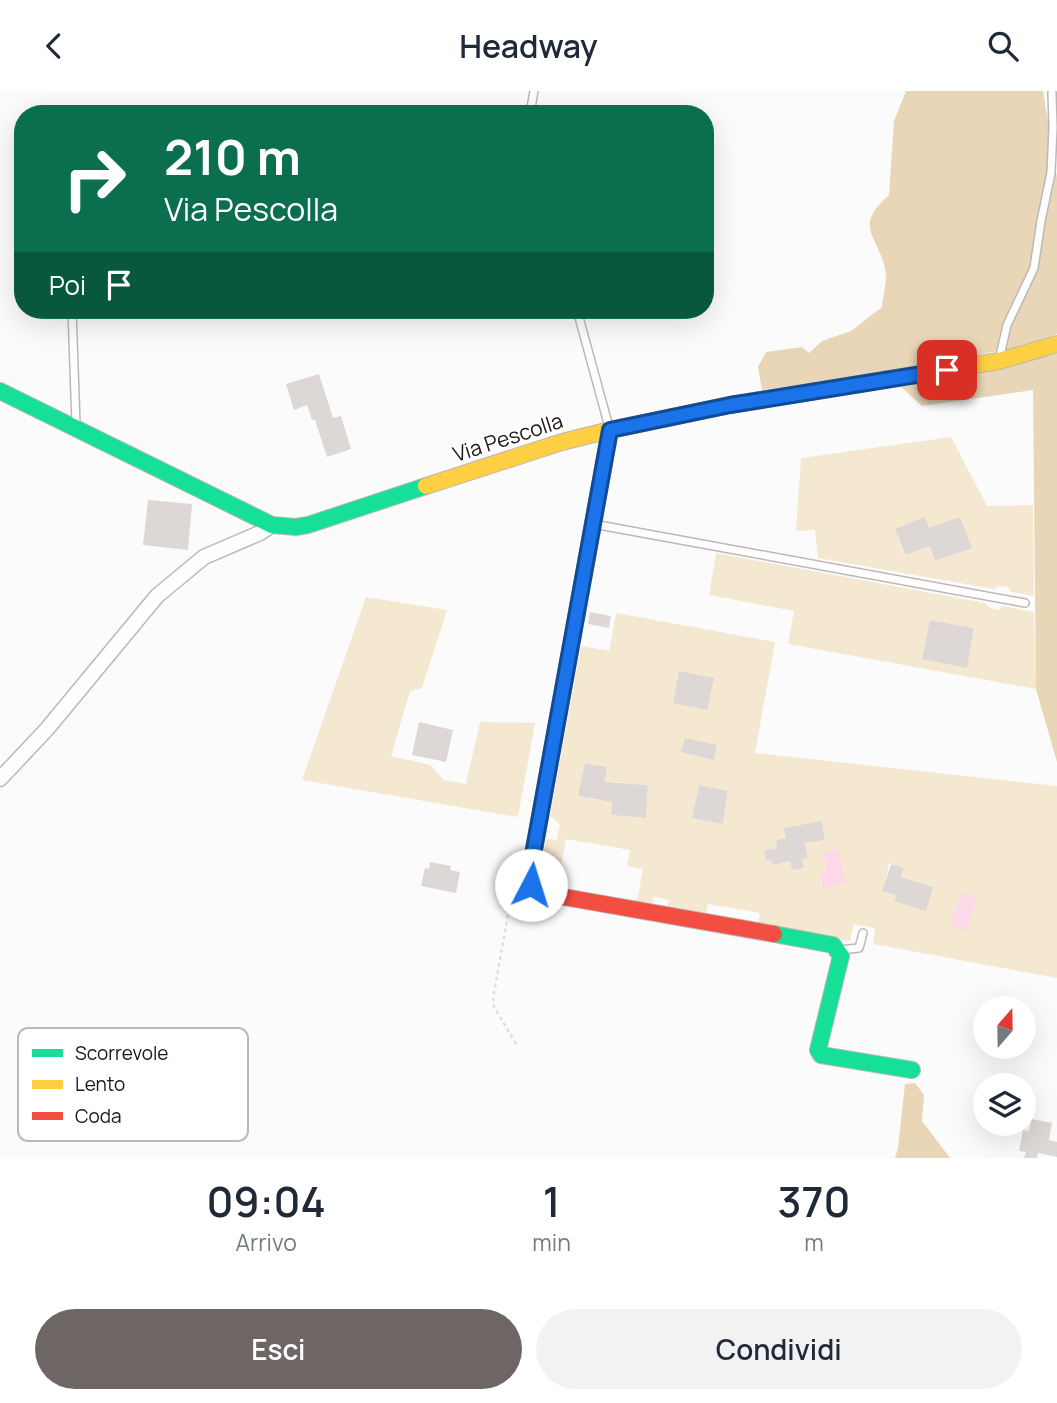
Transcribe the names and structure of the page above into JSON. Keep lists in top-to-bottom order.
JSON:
{
  "streets": {
    "street": ["Via Pescolla"]
  },
  "legend": ["Scorrevole", "Lento", "Coda"],
  "north": "top",
  "page": {
    "header": "Headway",
    "turn": ["210 m", "Via Pescolla"],
    "then": "Poi",
    "eta": [
      "09:04",
      "Arrivo",
      "1",
      "min",
      "370",
      "m"
    ],
    "buttons": ["Esci", "Condividi"]
  }
}
